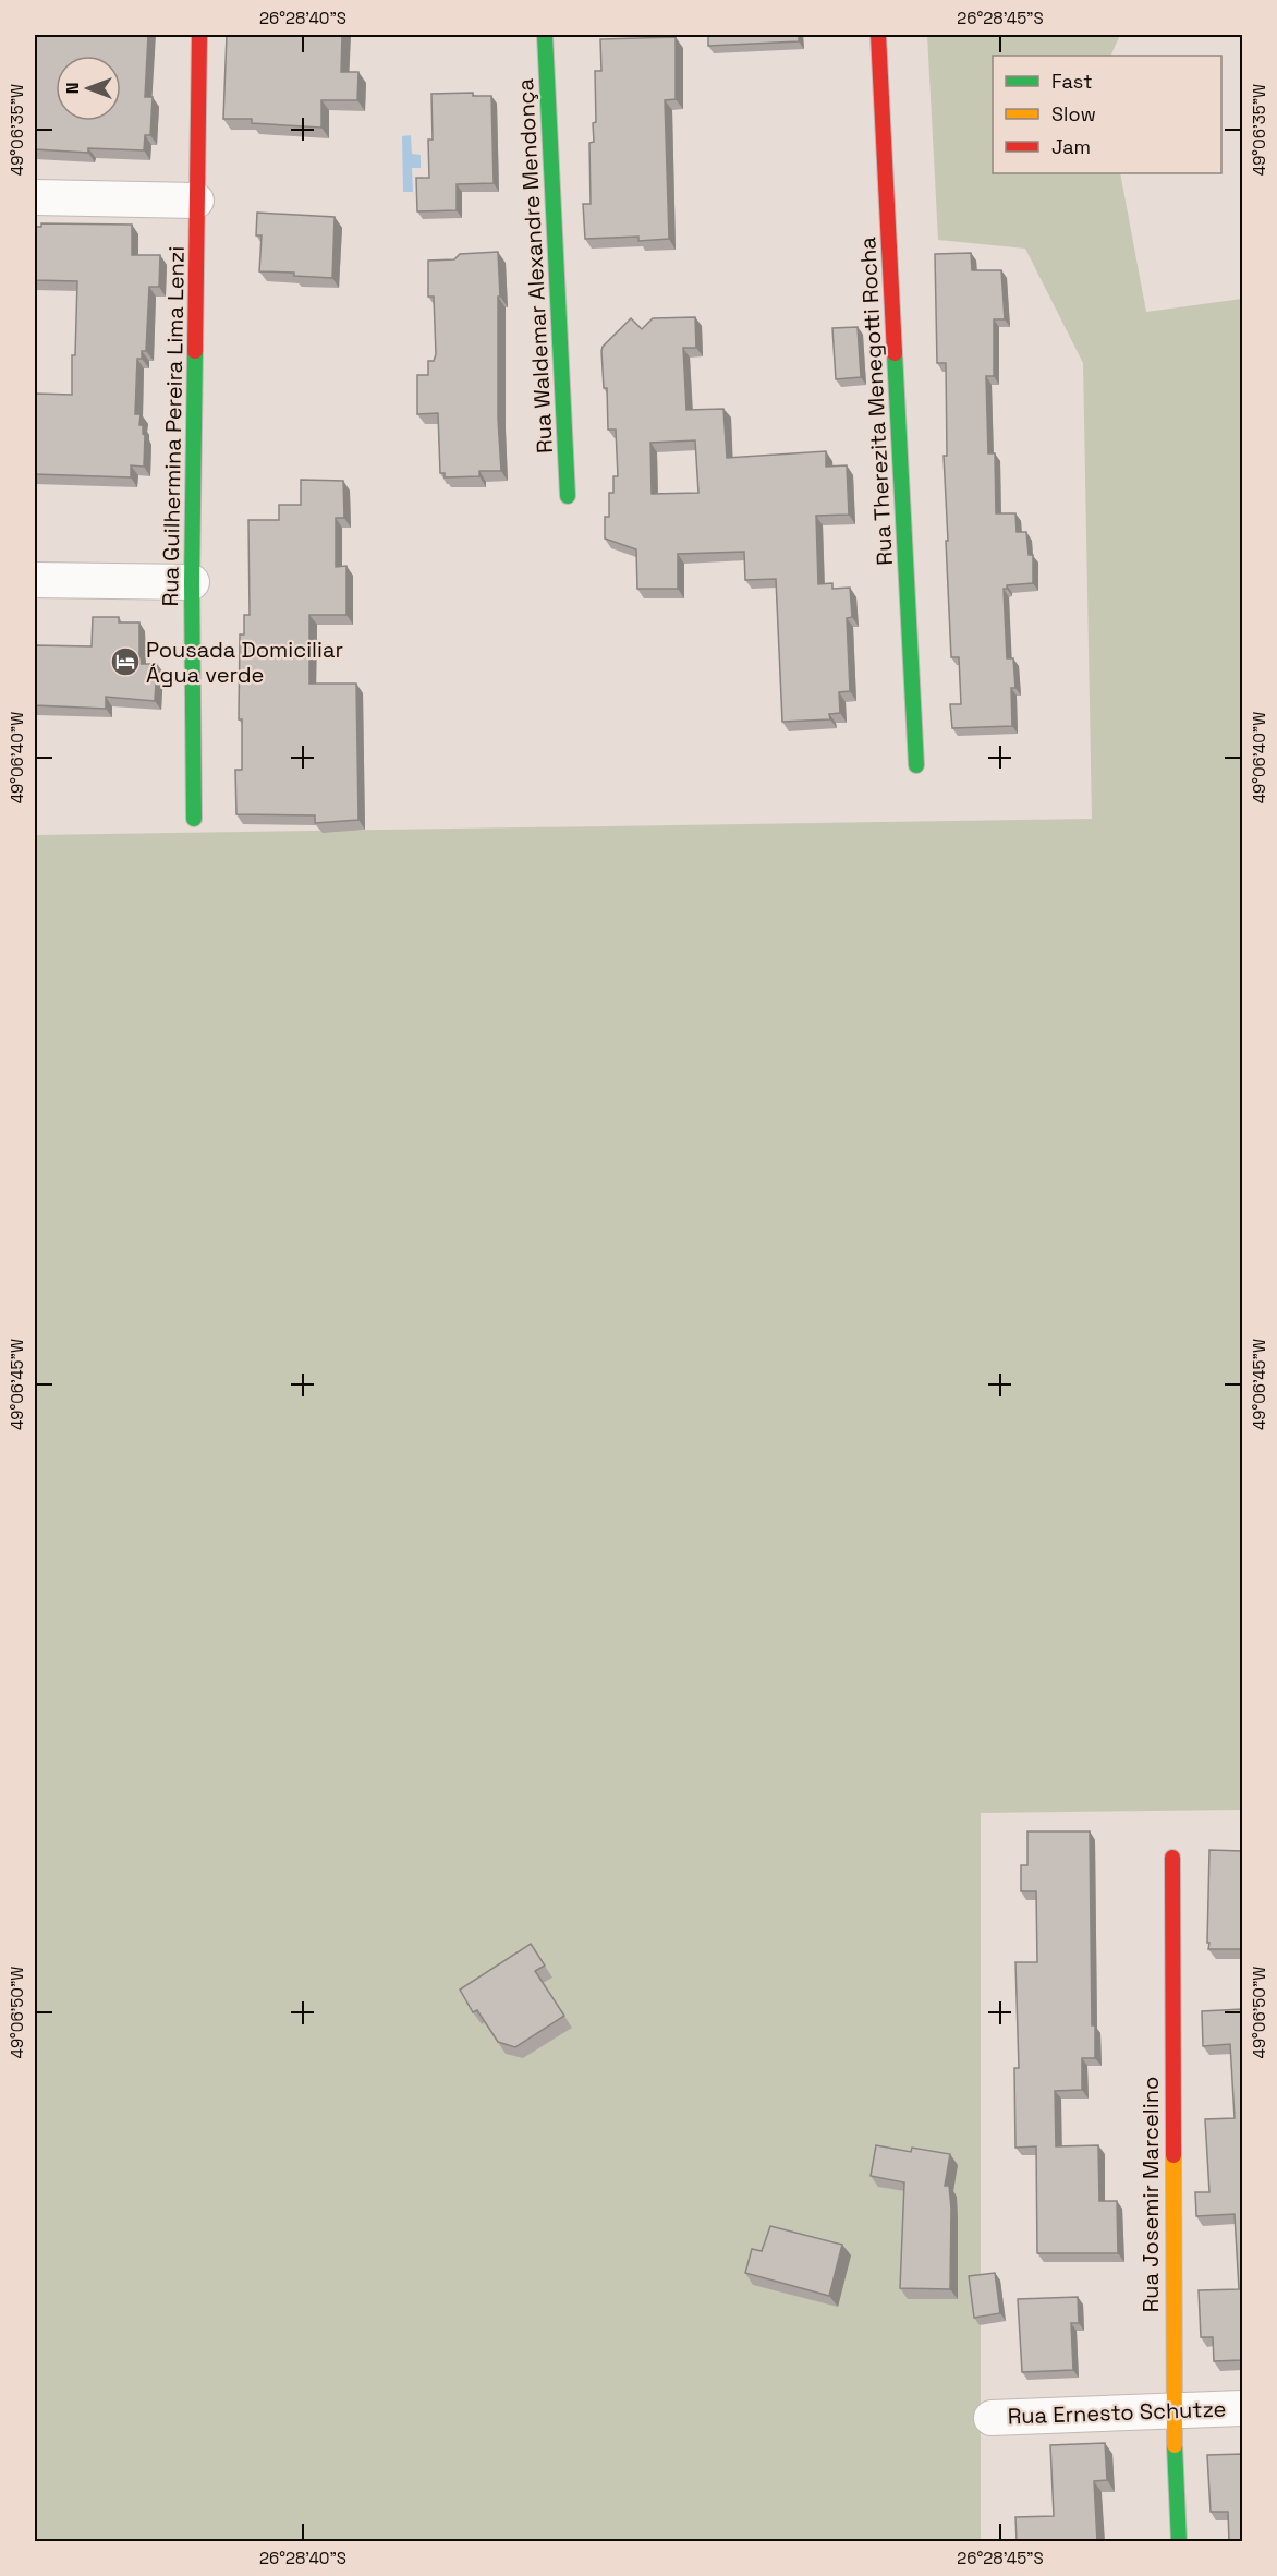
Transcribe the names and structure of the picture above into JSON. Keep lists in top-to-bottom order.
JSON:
{
  "streets": {
    "street": [
      "Rua Waldemar Alexandre Mendonça",
      "Rua Therezita Menegotti Rocha",
      "Rua Guilhermina Pereira Lima Lenzi",
      "Rua Josemir Marcelino",
      "Rua Ernesto Schutze"
    ]
  },
  "crossings": [
    ["Rua Josemir Marcelino", "Rua Ernesto Schutze"]
  ],
  "places": {
    "hotel": ["Pousada Domiciliar Água verde"]
  },
  "legend": ["Fast", "Slow", "Jam"],
  "north": "left",
  "coordinates": [
    "26°28'40\"S",
    "26°28'45\"S",
    "49°06'35\"W",
    "49°06'40\"W",
    "49°06'45\"W",
    "49°06'50\"W"
  ]
}
